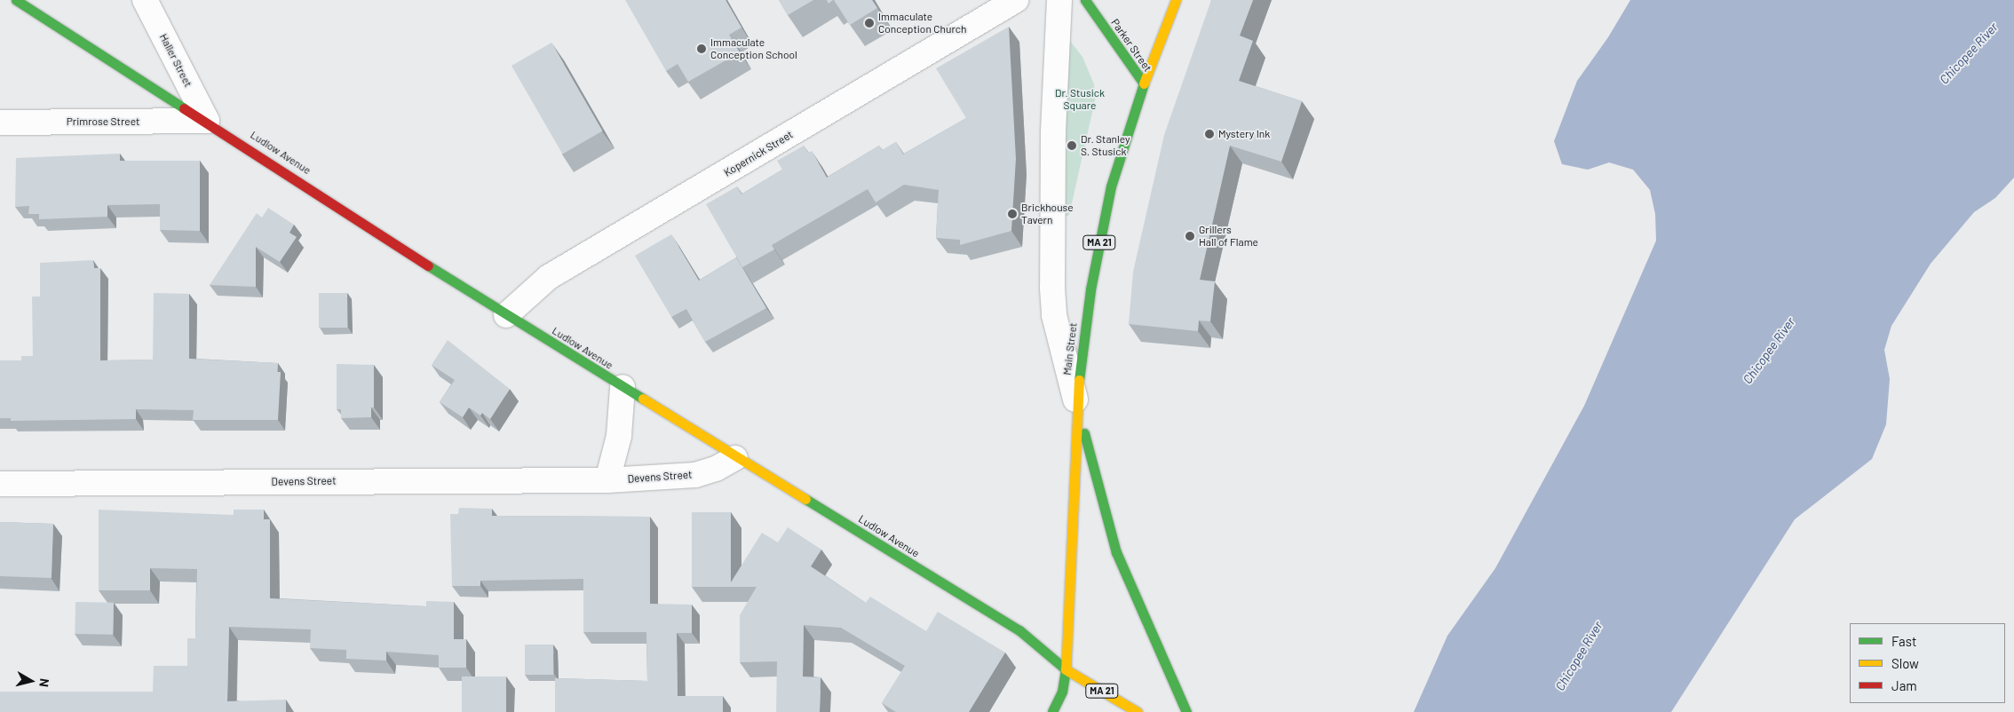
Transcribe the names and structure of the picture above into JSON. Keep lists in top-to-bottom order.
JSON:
{
  "streets": {
    "main road": [
      "Parker Street",
      "Ludlow Avenue",
      "MA 21",
      "Main Street"
    ],
    "street": [
      "Haller Street",
      "Primrose Street",
      "Kopernick Street",
      "Devens Street"
    ]
  },
  "crossings": [
    ["Parker Street", "Main Street"],
    ["Haller Street", "Primrose Street"],
    ["Haller Street", "Ludlow Avenue"],
    ["Primrose Street", "Ludlow Avenue"],
    ["Ludlow Avenue", "Kopernick Street"],
    ["Ludlow Avenue", "Main Street"],
    ["Ludlow Avenue", "Devens Street"]
  ],
  "water": ["Chicopee River"],
  "parks": ["Dr. Stusick Square"],
  "places": [
    "Immaculate Conception Church",
    "Immaculate Conception School",
    "Mystery Ink",
    "Dr. Stanley S. Stusick",
    "Brickhouse Tavern",
    "Grillers Hall of Flame"
  ],
  "legend": ["Fast", "Slow", "Jam"],
  "north": "right"
}
